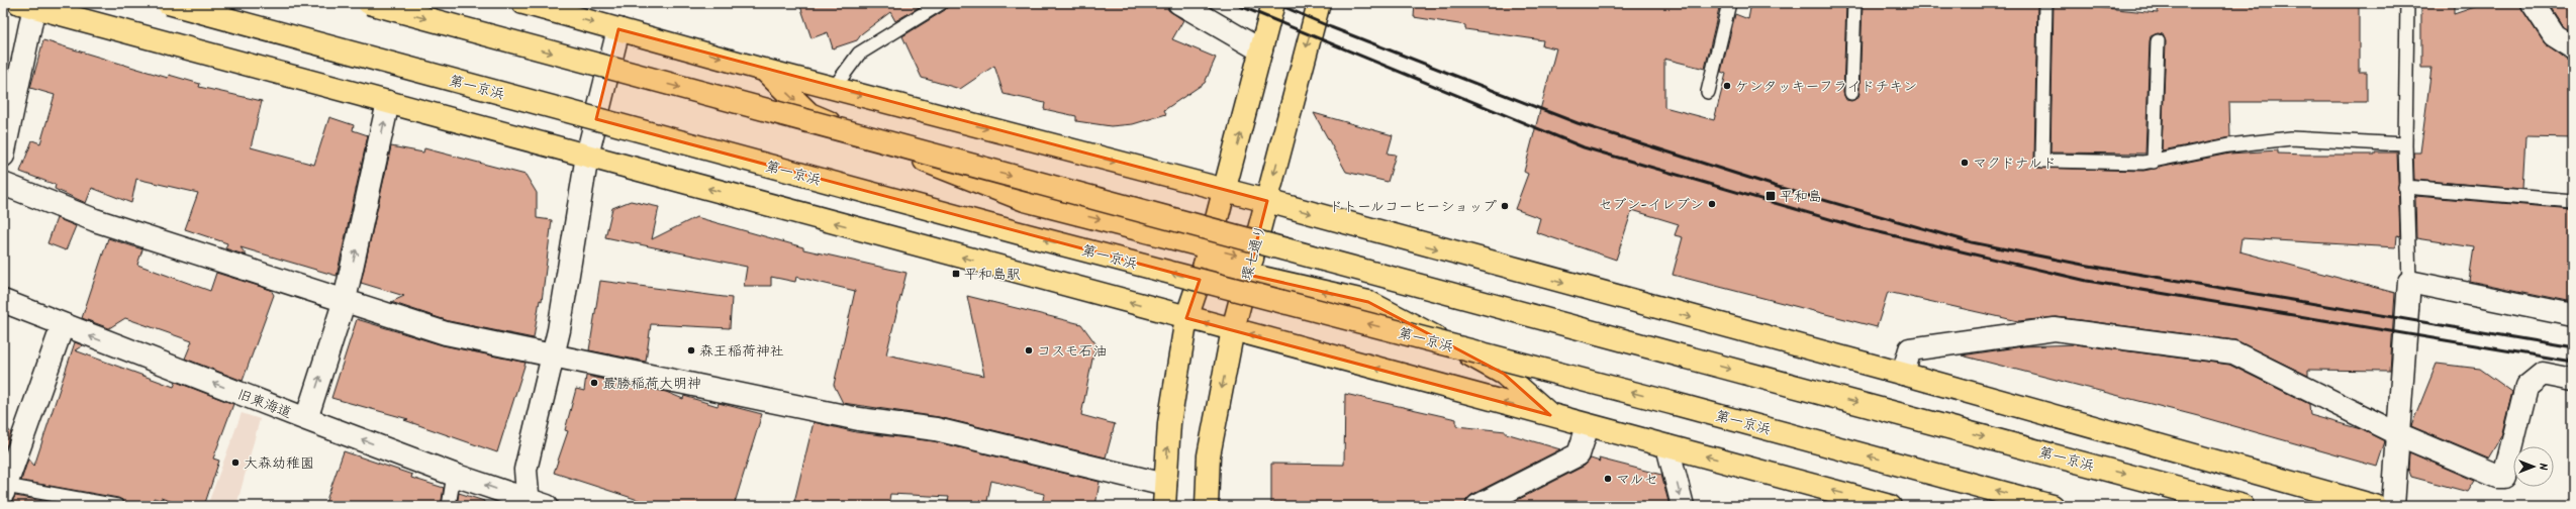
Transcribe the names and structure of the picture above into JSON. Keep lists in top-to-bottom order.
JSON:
{
  "streets": {
    "main road": ["第一京浜", "環七通り"],
    "street": ["旧東海道"]
  },
  "places": {
    "other": [
      "ケンタッキーフライドチキン",
      "マクドナルド",
      "セブン-イレブン",
      "ドトールコーヒーショップ",
      "森王稲荷神社",
      "コスモ石油",
      "最勝稲荷大明神",
      "大森幼稚園",
      "マルセ"
    ],
    "transit": ["平和島", "平和島駅"]
  },
  "north": "right"
}
